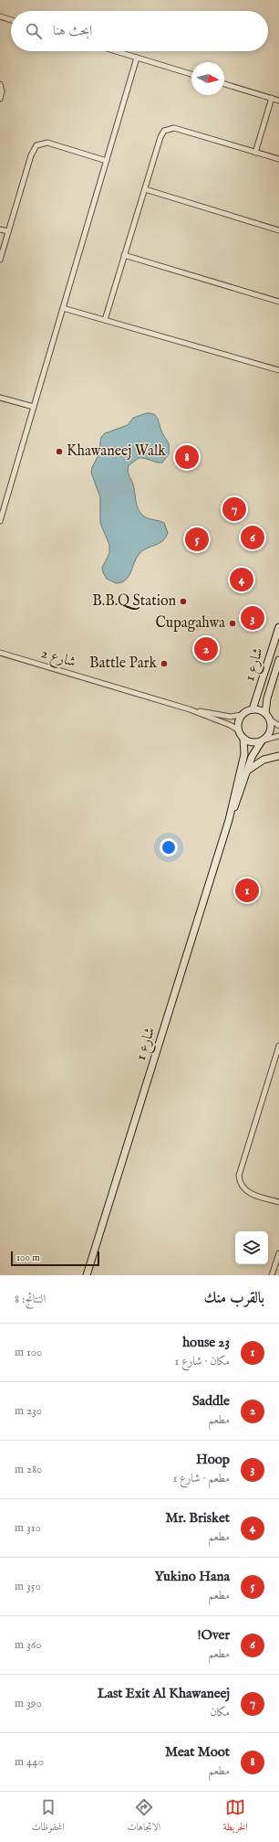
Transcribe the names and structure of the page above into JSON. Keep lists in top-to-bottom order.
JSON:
{
  "streets": {
    "street": ["شارع 2", "شارع 1"]
  },
  "crossings": [
    ["شارع 2", "شارع 1"]
  ],
  "places": [
    "Khawaneej Walk",
    "B.B.Q Station",
    "Cupagahwa",
    "Battle Park"
  ],
  "scale_bar": "100 m",
  "north": "right",
  "page": {
    "search": "ابحث هنا",
    "pins": [
      "8",
      "7",
      "6",
      "5",
      "4",
      "3",
      "2",
      "1"
    ],
    "scale": "100 m",
    "heading": ["بالقرب منك", "النتائج: 8"],
    "list": [
      {
        "mark": "1",
        "name": "house 23",
        "note": "مكان · شارع 1",
        "value": "100 m"
      },
      {
        "mark": "2",
        "name": "Saddle",
        "note": "مطعم",
        "value": "230 m"
      },
      {
        "mark": "3",
        "name": "Hoop",
        "note": "مطعم · شارع 1",
        "value": "280 m"
      },
      {
        "mark": "4",
        "name": "Mr. Brisket",
        "note": "مطعم",
        "value": "310 m"
      },
      {
        "mark": "5",
        "name": "Yukino Hana",
        "note": "مطعم",
        "value": "350 m"
      },
      {
        "mark": "6",
        "name": "Over!",
        "note": "مطعم",
        "value": "360 m"
      },
      {
        "mark": "7",
        "name": "Last Exit Al Khawaneej",
        "note": "مكان",
        "value": "390 m"
      },
      {
        "mark": "8",
        "name": "Meat Moot",
        "note": "مطعم",
        "value": "440 m"
      }
    ],
    "nav": ["الخريطة", "الاتجاهات", "المحفوظات"]
  }
}
